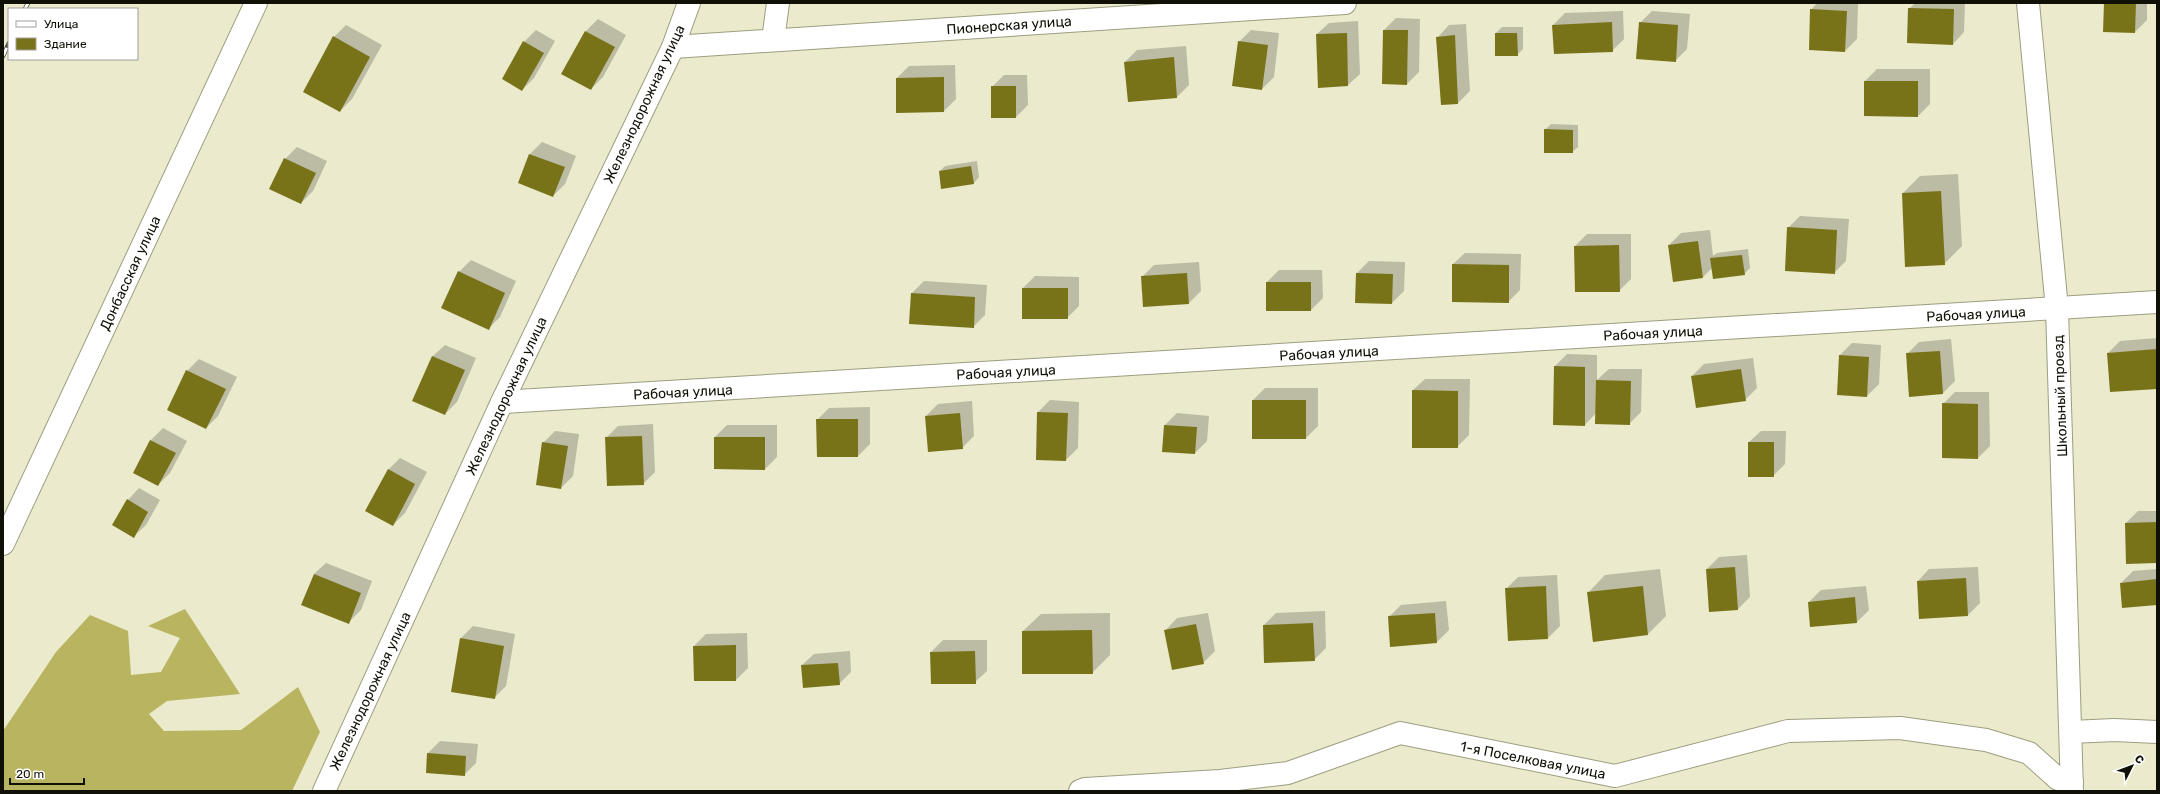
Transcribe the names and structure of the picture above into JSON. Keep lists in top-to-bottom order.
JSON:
{
  "streets": {
    "street": [
      "Пионерская улица",
      "Железнодорожная улица",
      "Донбасская улица",
      "Рабочая улица",
      "Школьный проезд",
      "1-я Поселковая улица"
    ]
  },
  "crossings": [
    ["Пионерская улица", "Железнодорожная улица"],
    ["Железнодорожная улица", "Рабочая улица"],
    ["Рабочая улица", "Школьный проезд"],
    ["Школьный проезд", "1-я Поселковая улица"]
  ],
  "legend": ["Улица", "Здание"],
  "scale_bar": "20 m",
  "north": "top right"
}
